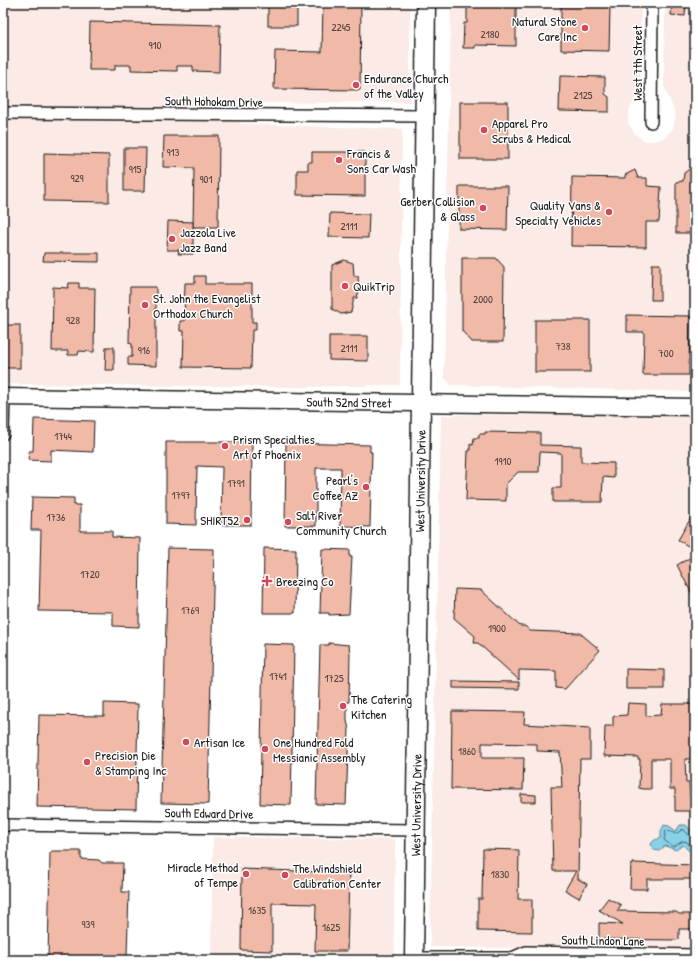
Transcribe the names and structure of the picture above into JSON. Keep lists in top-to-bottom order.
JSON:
{
  "streets": {
    "main road": ["South 52nd Street", "West University Drive"],
    "street": [
      "West 7th Street",
      "South Hohokam Drive",
      "South Edward Drive",
      "South Lindon Lane"
    ]
  },
  "crossings": [
    ["South Hohokam Drive", "West University Drive"],
    ["South 52nd Street", "West University Drive"],
    ["West University Drive", "South Edward Drive"],
    ["West University Drive", "South Lindon Lane"]
  ],
  "places": {
    "other": [
      "Natural Stone Care Inc",
      "Endurance Church of the Valley",
      "Apparel Pro Scrubs & Medical",
      "Francis & Sons Car Wash",
      "Gerber Collision & Glass",
      "Quality Vans & Specialty Vehicles",
      "Jazzola Live Jazz Band",
      "QuikTrip",
      "St. John the Evangelist Orthodox Church",
      "Prism Specialties Art of Phoenix",
      "Pearl's Coffee AZ",
      "SHIRT52",
      "Salt River Community Church",
      "The Catering Kitchen",
      "Artisan Ice",
      "One Hundred Fold Messianic Assembly",
      "Precision Die & Stamping Inc",
      "Miracle Method of Tempe",
      "The Windshield Calibration Center"
    ],
    "health": ["Breezing Co"]
  },
  "house_numbers": [
    "2245",
    "2180",
    "910",
    "2125",
    "913",
    "915",
    "929",
    "901",
    "2111",
    "2000",
    "928",
    "738",
    "2111",
    "916",
    "700",
    "1744",
    "1910",
    "1791",
    "1797",
    "1736",
    "1720",
    "1769",
    "1900",
    "1741",
    "1725",
    "1860",
    "1830",
    "1635",
    "939",
    "1625"
  ]
}
